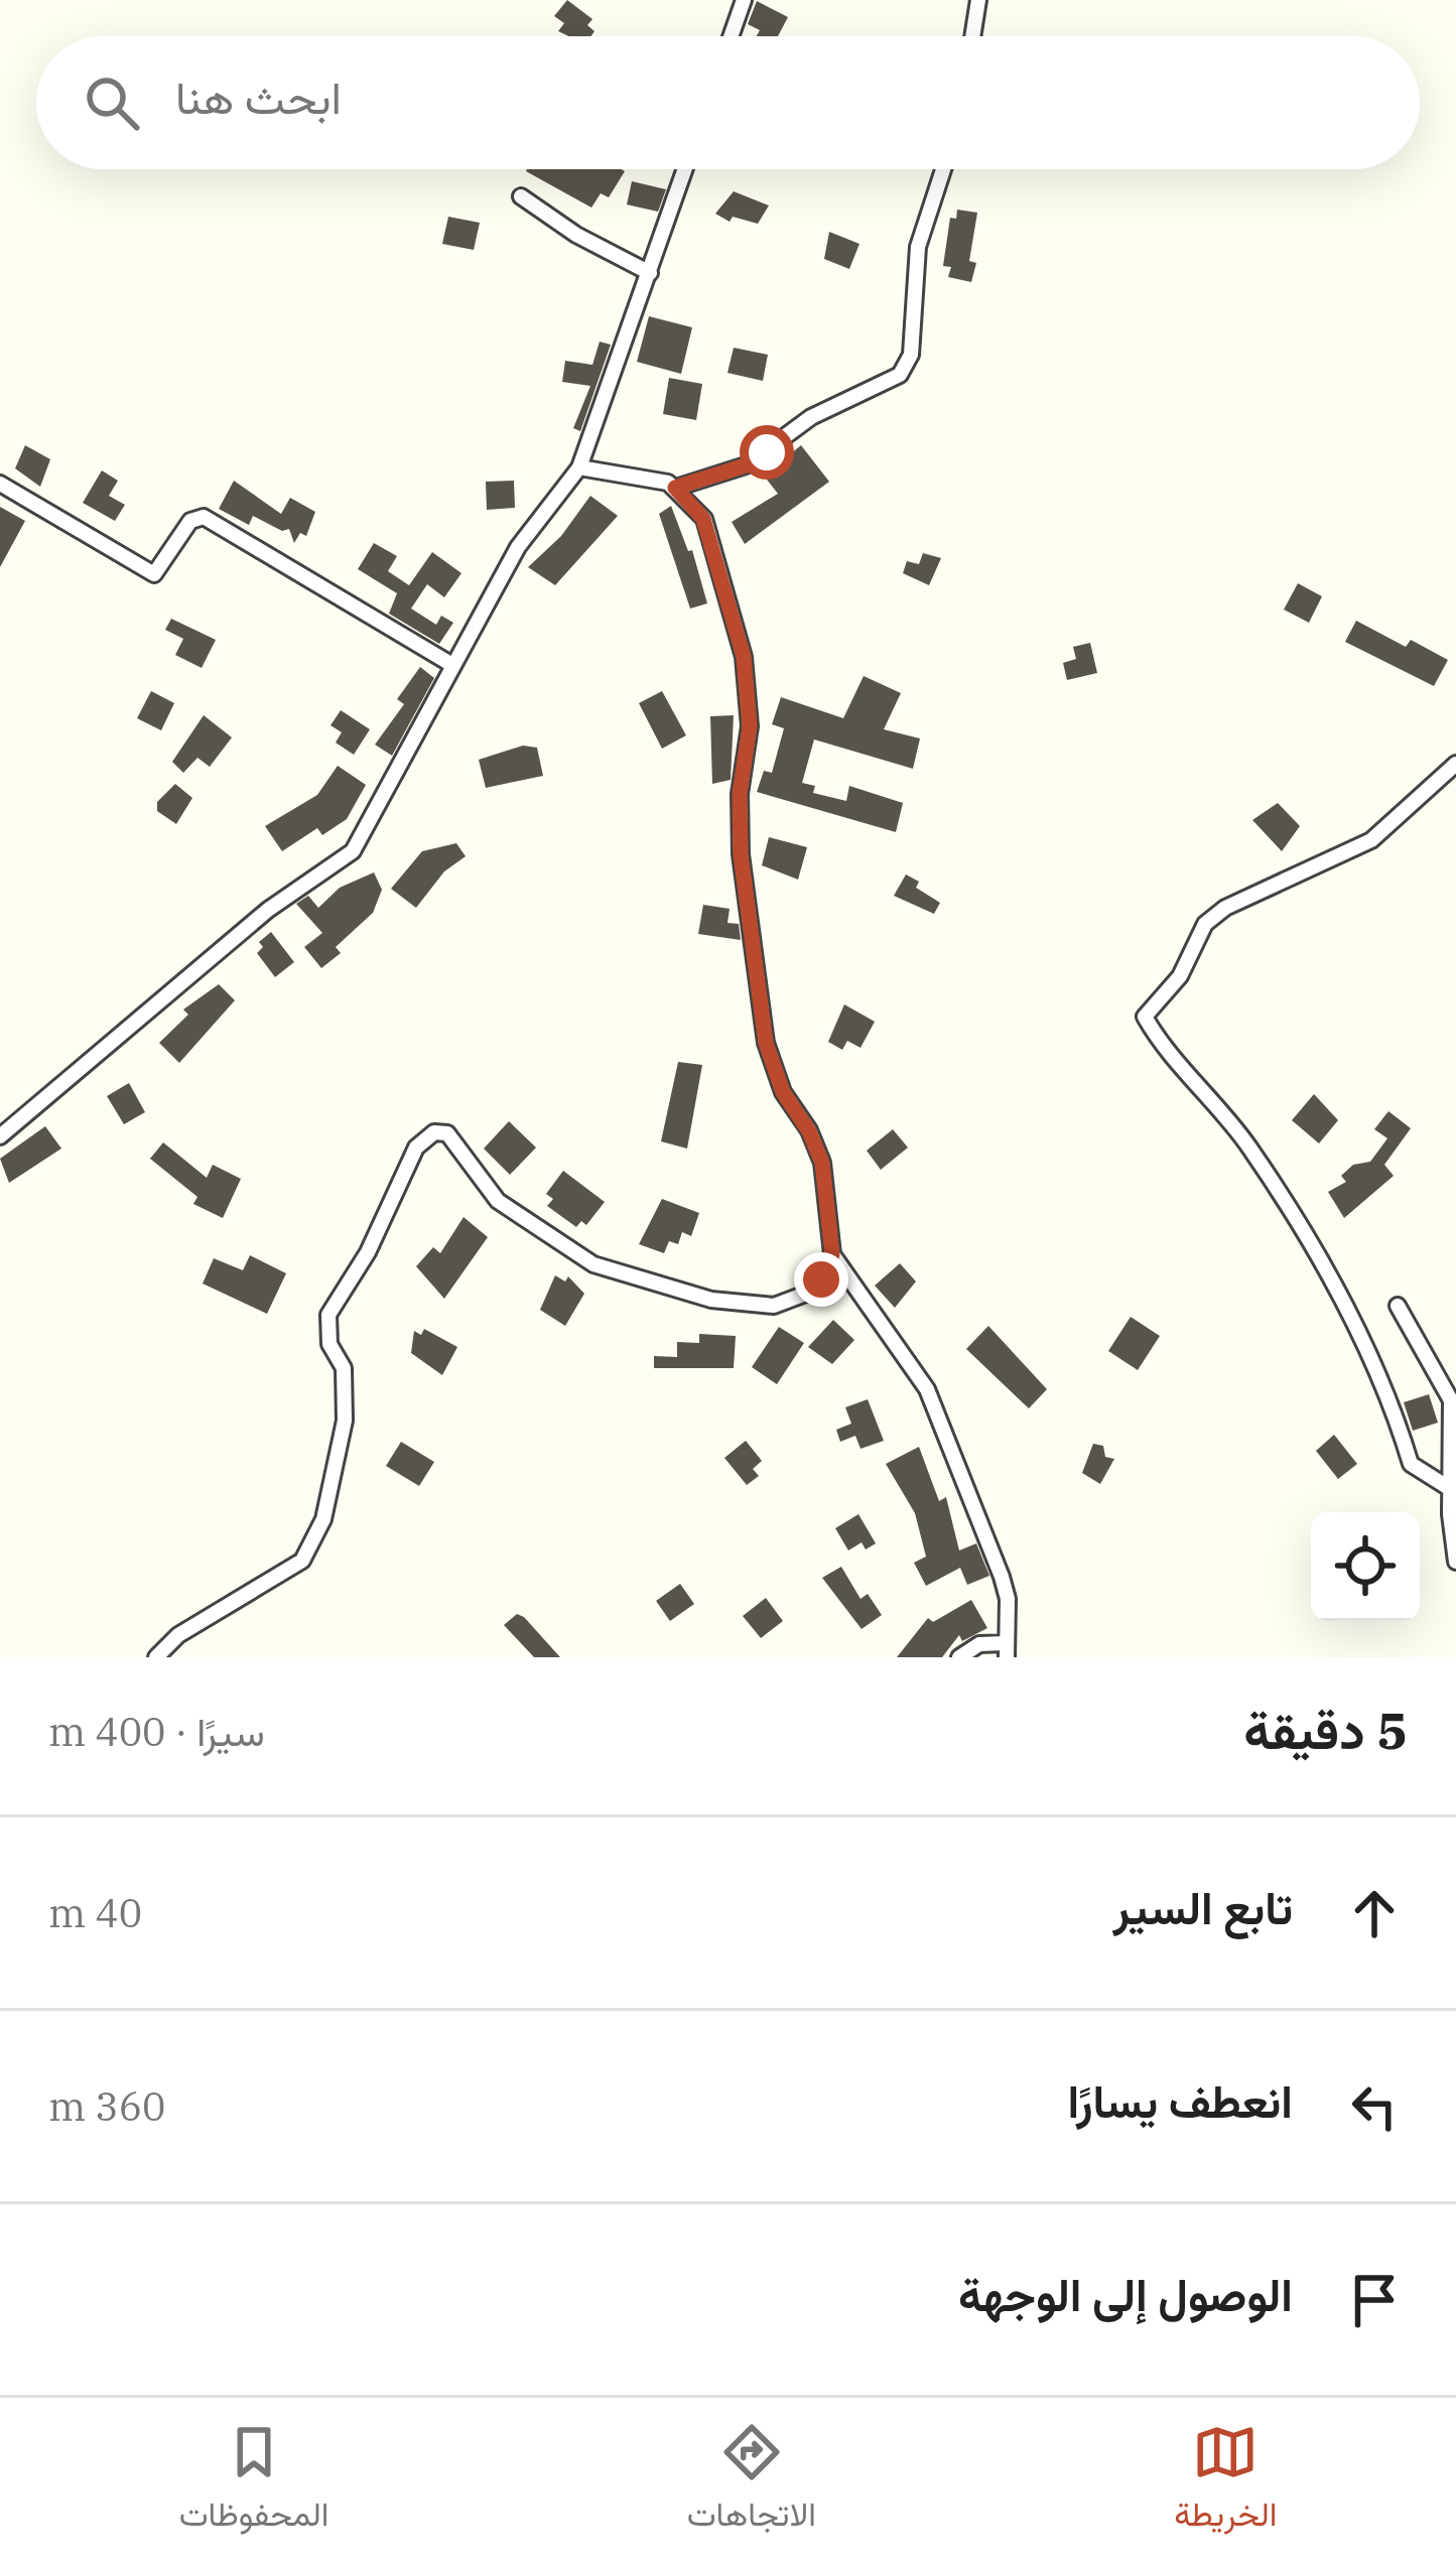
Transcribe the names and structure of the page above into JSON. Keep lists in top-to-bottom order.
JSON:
{
  "page": {
    "search": "ابحث هنا",
    "heading": ["5 دقيقة", "سيرًا · 400 m"],
    "list": [
      ["تابع السير", "40 m"],
      ["انعطف يسارًا", "360 m"],
      "الوصول إلى الوجهة"
    ],
    "nav": ["الخريطة", "الاتجاهات", "المحفوظات"]
  }
}
